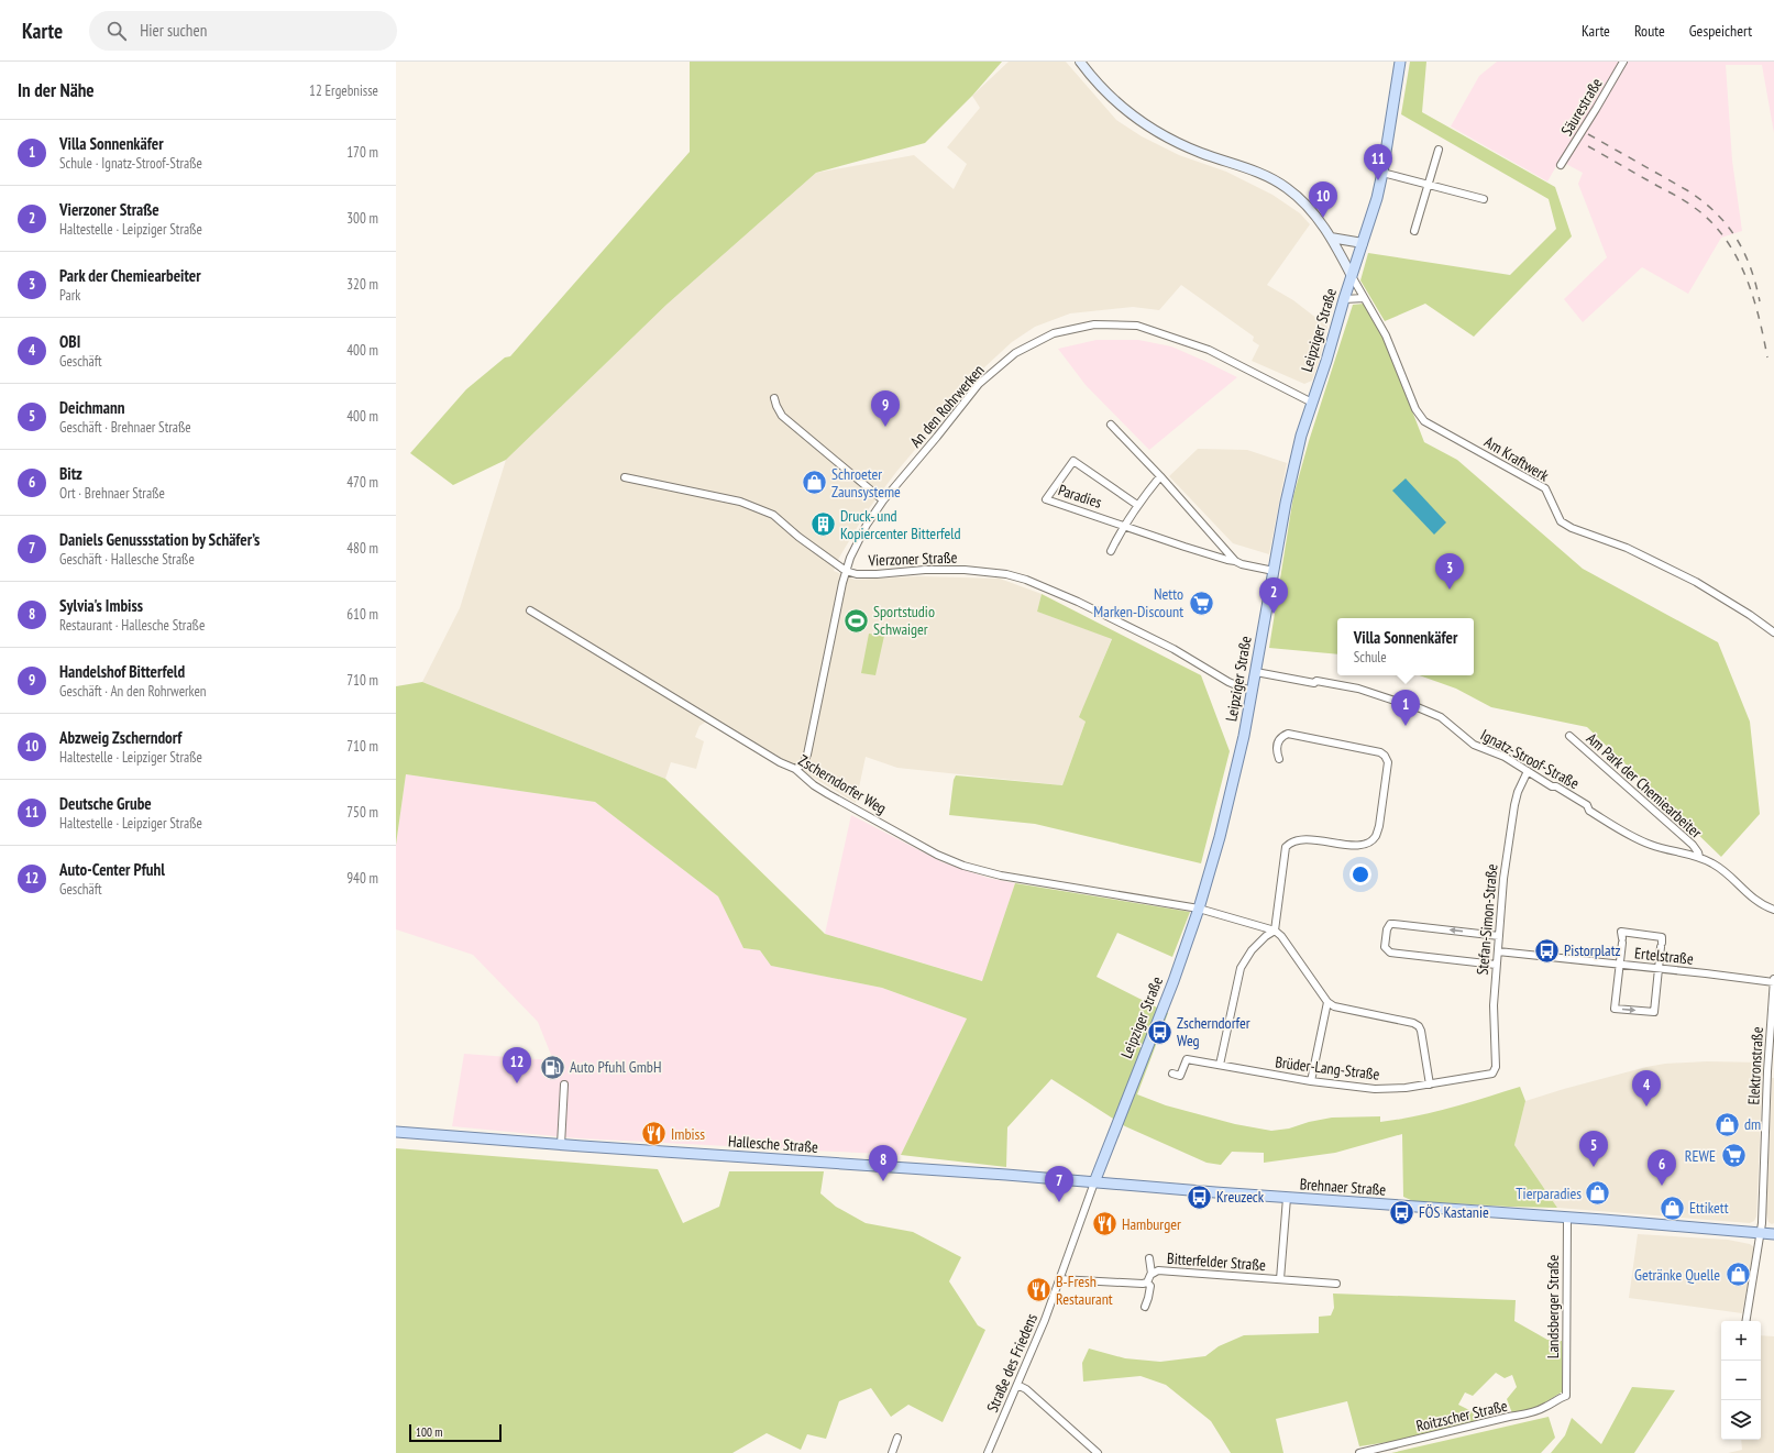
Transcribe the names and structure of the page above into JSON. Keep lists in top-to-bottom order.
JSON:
{
  "streets": {
    "main road": ["Leipziger Straße", "Hallesche Straße", "Brehnaer Straße"],
    "street": [
      "Säurestraße",
      "An den Rohrwerken",
      "Am Kraftwerk",
      "Paradies",
      "Vierzoner Straße",
      "Ignatz-Stroof-Straße",
      "Zscherndorfer Weg",
      "Am Park der Chemiearbeiter",
      "Stefan-Simon-Straße",
      "Ertelstraße",
      "Elektronstraße",
      "Brüder-Lang-Straße",
      "Bitterfelder Straße",
      "Landsberger Straße",
      "Straße des Friedens",
      "Roitzscher Straße"
    ]
  },
  "crossings": [
    ["Leipziger Straße", "An den Rohrwerken"],
    ["Leipziger Straße", "Am Kraftwerk"],
    ["Leipziger Straße", "Paradies"],
    ["Leipziger Straße", "Vierzoner Straße"],
    ["Leipziger Straße", "Ignatz-Stroof-Straße"],
    ["Leipziger Straße", "Zscherndorfer Weg"],
    ["Leipziger Straße", "Hallesche Straße"],
    ["Leipziger Straße", "Brehnaer Straße"],
    ["Leipziger Straße", "Straße des Friedens"],
    ["An den Rohrwerken", "Vierzoner Straße"],
    ["An den Rohrwerken", "Zscherndorfer Weg"],
    ["Ignatz-Stroof-Straße", "Am Park der Chemiearbeiter"],
    ["Ignatz-Stroof-Straße", "Stefan-Simon-Straße"],
    ["Stefan-Simon-Straße", "Ertelstraße"],
    ["Stefan-Simon-Straße", "Brüder-Lang-Straße"],
    ["Ertelstraße", "Elektronstraße"],
    ["Elektronstraße", "Brehnaer Straße"],
    ["Hallesche Straße", "Brehnaer Straße"],
    ["Hallesche Straße", "Straße des Friedens"],
    ["Brehnaer Straße", "Landsberger Straße"],
    ["Brehnaer Straße", "Straße des Friedens"],
    ["Landsberger Straße", "Roitzscher Straße"]
  ],
  "places": {
    "shop": [
      "Schroeter Zaunsysteme",
      "dm",
      "Tierparadies",
      "Ettikett",
      "Getränke Quelle"
    ],
    "building": ["Druck- und Kopiercenter Bitterfeld"],
    "supermarket": ["Netto Marken-Discount", "REWE"],
    "sports": ["Sportstudio Schwaiger"],
    "bus stop": [
      "Pistorplatz",
      "Zscherndorfer Weg",
      "Kreuzeck",
      "FÖS Kastanie"
    ],
    "fuel station": ["Auto Pfuhl GmbH"],
    "restaurant": ["Imbiss", "Hamburger", "B-Fresh Restaurant"]
  },
  "scale_bar": "100 m",
  "page": {
    "header": "Karte",
    "search": "Hier suchen",
    "nav": ["Karte", "Route", "Gespeichert"],
    "heading": ["In der Nähe", "12 Ergebnisse"],
    "list": [
      {
        "mark": "1",
        "name": "Villa Sonnenkäfer",
        "note": "Schule · Ignatz-Stroof-Straße",
        "value": "170 m"
      },
      {
        "mark": "2",
        "name": "Vierzoner Straße",
        "note": "Haltestelle · Leipziger Straße",
        "value": "300 m"
      },
      {
        "mark": "3",
        "name": "Park der Chemiearbeiter",
        "note": "Park",
        "value": "320 m"
      },
      {
        "mark": "4",
        "name": "OBI",
        "note": "Geschäft",
        "value": "400 m"
      },
      {
        "mark": "5",
        "name": "Deichmann",
        "note": "Geschäft · Brehnaer Straße",
        "value": "400 m"
      },
      {
        "mark": "6",
        "name": "Bitz",
        "note": "Ort · Brehnaer Straße",
        "value": "470 m"
      },
      {
        "mark": "7",
        "name": "Daniels Genussstation by Schäfer’s",
        "note": "Geschäft · Hallesche Straße",
        "value": "480 m"
      },
      {
        "mark": "8",
        "name": "Sylvia's Imbiss",
        "note": "Restaurant · Hallesche Straße",
        "value": "610 m"
      },
      {
        "mark": "9",
        "name": "Handelshof Bitterfeld",
        "note": "Geschäft · An den Rohrwerken",
        "value": "710 m"
      },
      {
        "mark": "10",
        "name": "Abzweig Zscherndorf",
        "note": "Haltestelle · Leipziger Straße",
        "value": "710 m"
      },
      {
        "mark": "11",
        "name": "Deutsche Grube",
        "note": "Haltestelle · Leipziger Straße",
        "value": "750 m"
      },
      {
        "mark": "12",
        "name": "Auto-Center Pfuhl",
        "note": "Geschäft",
        "value": "940 m"
      }
    ],
    "pins": [
      "11",
      "10",
      "9",
      "3",
      "2",
      "1",
      "12",
      "4",
      "5",
      "8",
      "6",
      "7"
    ],
    "popup": ["Villa Sonnenkäfer", "Schule"],
    "map_buttons": ["+", "−"],
    "scale": "100 m"
  }
}
